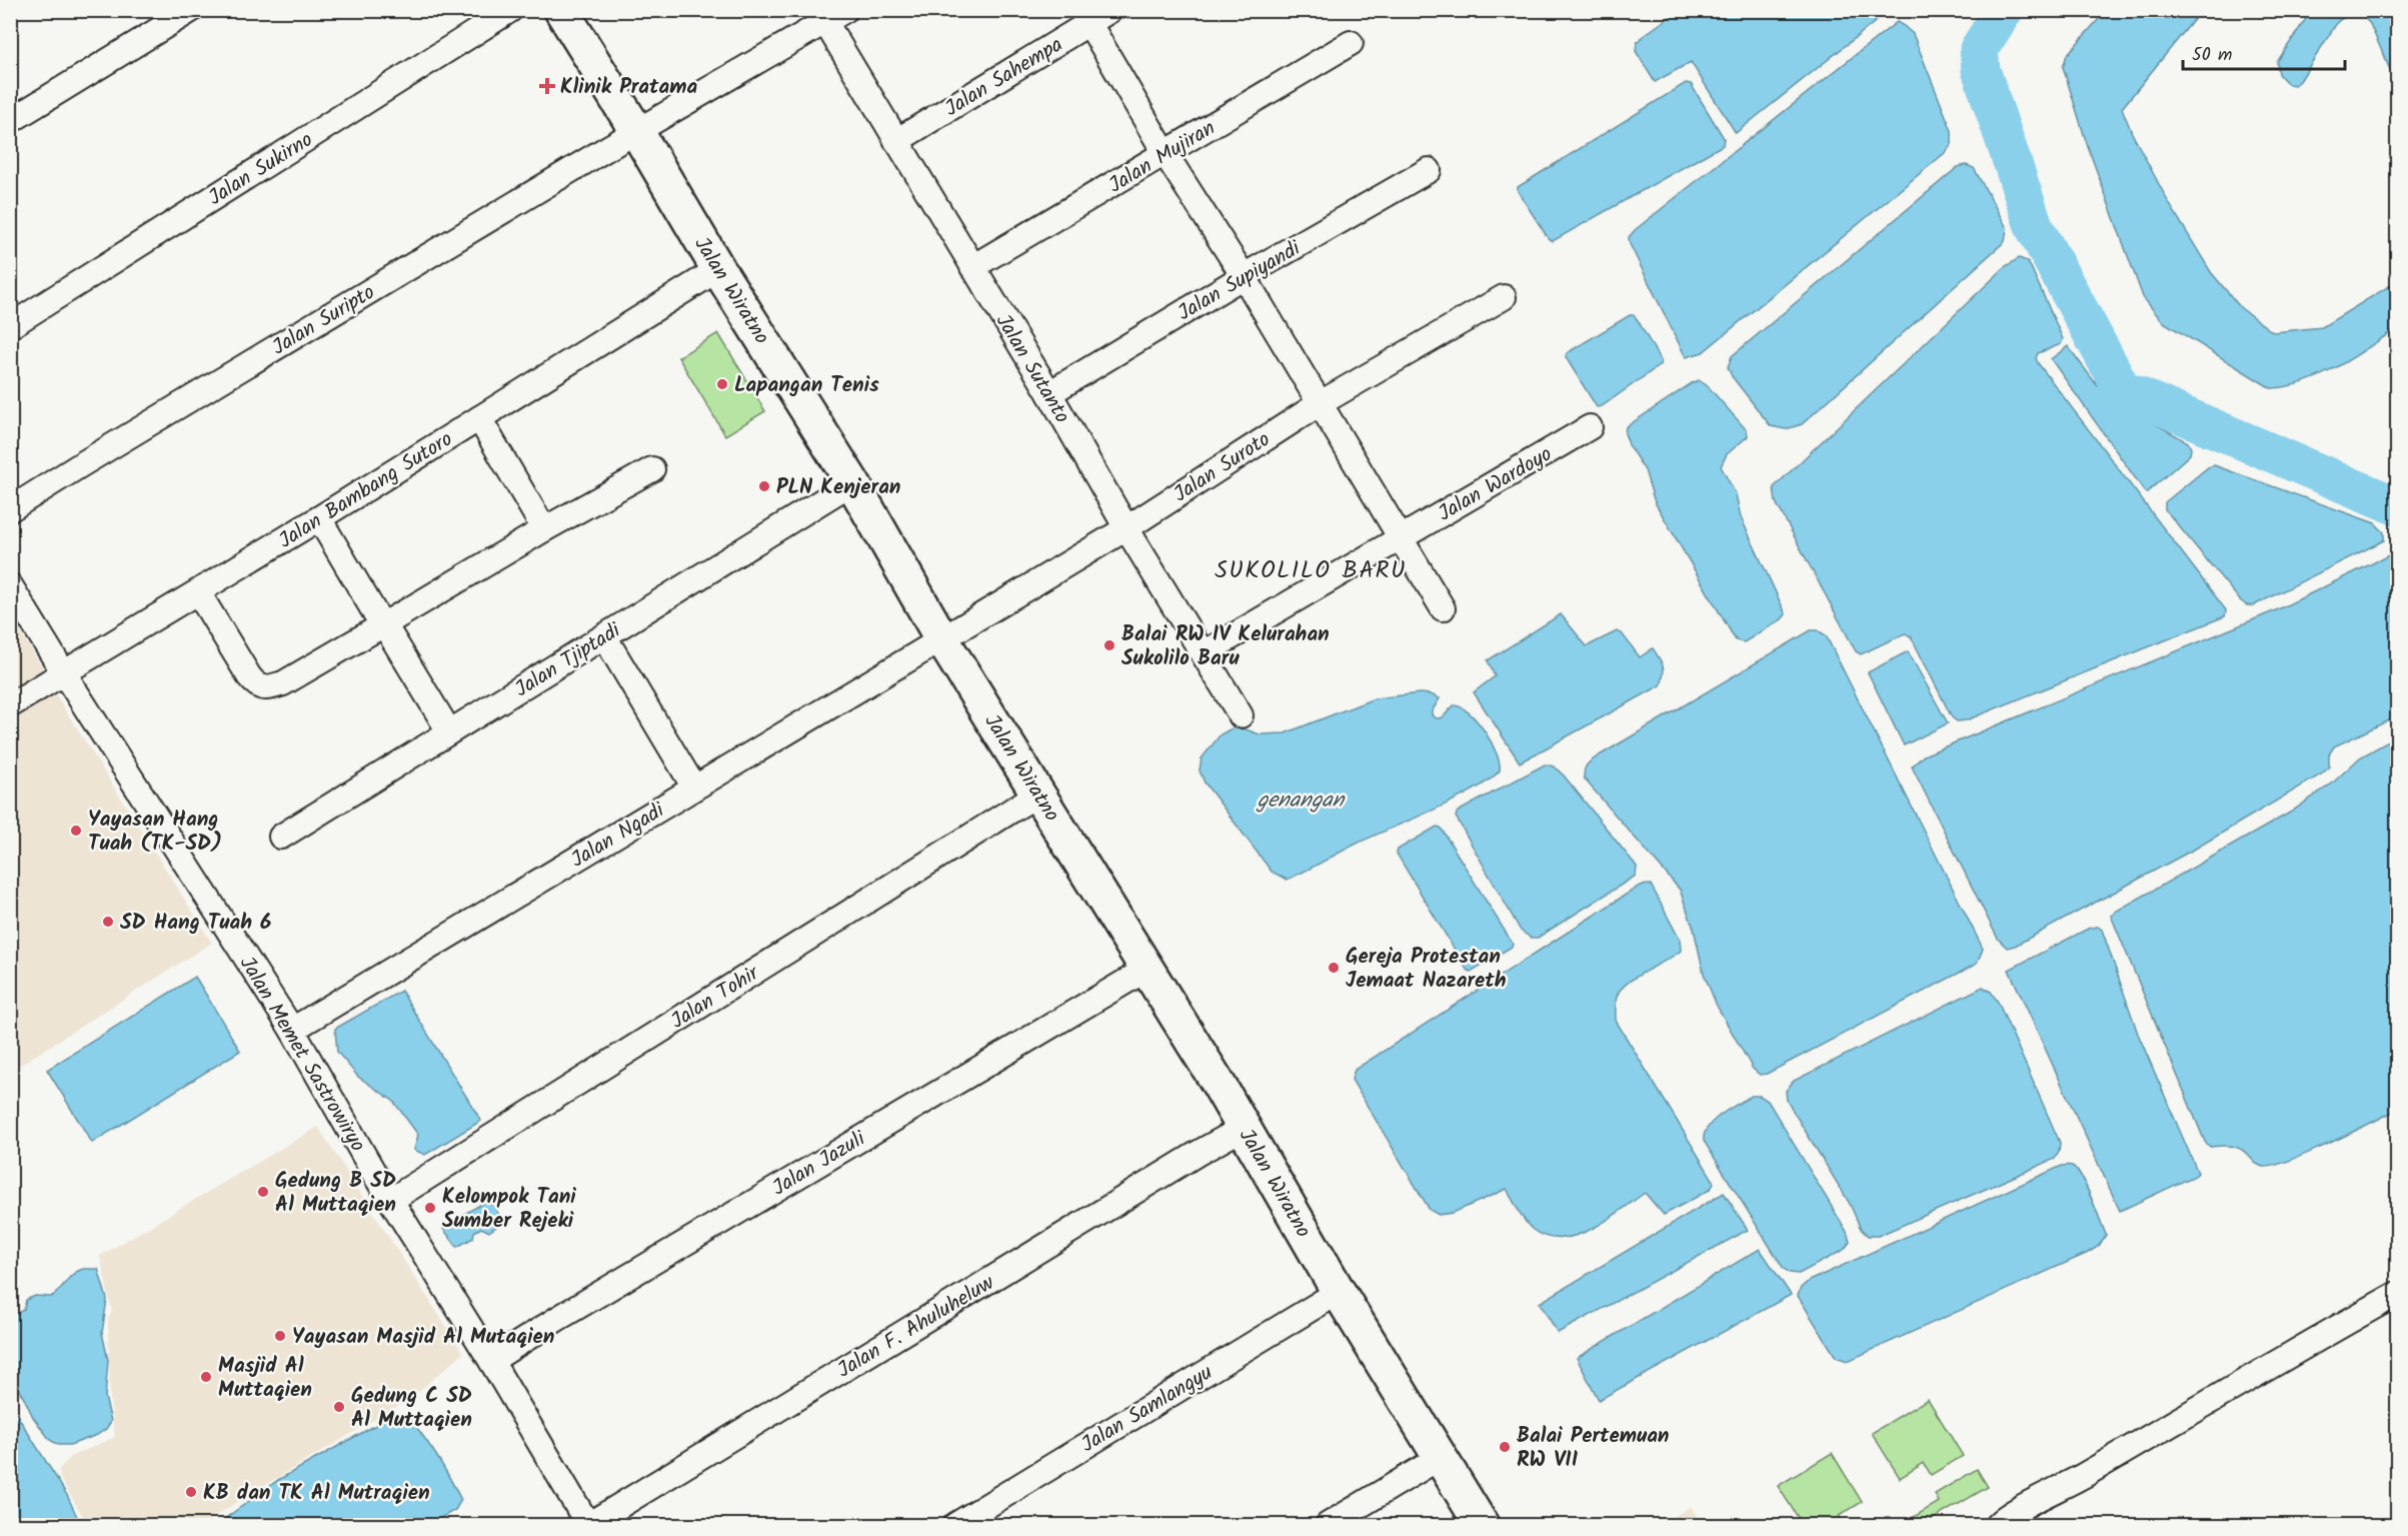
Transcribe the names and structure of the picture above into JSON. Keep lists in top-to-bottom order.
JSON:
{
  "streets": {
    "main road": ["Jalan Wiratno"],
    "street": [
      "Jalan Sahempa",
      "Jalan Mujiran",
      "Jalan Sukirno",
      "Jalan Supiyandi",
      "Jalan Suripto",
      "Jalan Sutanto",
      "Jalan Suroto",
      "Jalan Wardoyo",
      "Jalan Bambang Sutoro",
      "Jalan Tjiptadi",
      "Jalan Ngadi",
      "Jalan Tohir",
      "Jalan Memet Sastrowiryo",
      "Jalan Jazuli",
      "Jalan F. Ahuluheluw",
      "Jalan Samlangyu"
    ]
  },
  "crossings": [
    ["Jalan Sahempa", "Jalan Sutanto"],
    ["Jalan Mujiran", "Jalan Sutanto"],
    ["Jalan Supiyandi", "Jalan Sutanto"],
    ["Jalan Wiratno", "Jalan Suripto"],
    ["Jalan Wiratno", "Jalan Suroto"],
    ["Jalan Wiratno", "Jalan Bambang Sutoro"],
    ["Jalan Wiratno", "Jalan Tjiptadi"],
    ["Jalan Wiratno", "Jalan Ngadi"],
    ["Jalan Wiratno", "Jalan Tohir"],
    ["Jalan Wiratno", "Jalan Jazuli"],
    ["Jalan Wiratno", "Jalan F. Ahuluheluw"],
    ["Jalan Wiratno", "Jalan Samlangyu"],
    ["Jalan Suripto", "Jalan Sutanto"],
    ["Jalan Sutanto", "Jalan Suroto"],
    ["Jalan Sutanto", "Jalan Wardoyo"],
    ["Jalan Suroto", "Jalan Ngadi"],
    ["Jalan Bambang Sutoro", "Jalan Memet Sastrowiryo"],
    ["Jalan Ngadi", "Jalan Memet Sastrowiryo"],
    ["Jalan Tohir", "Jalan Memet Sastrowiryo"],
    ["Jalan Memet Sastrowiryo", "Jalan Jazuli"],
    ["Jalan Memet Sastrowiryo", "Jalan F. Ahuluheluw"]
  ],
  "districts": ["SUKOLILO BARU"],
  "water": ["genangan"],
  "places": {
    "health": ["Klinik Pratama"],
    "other": [
      "Lapangan Tenis",
      "PLN Kenjeran",
      "Balai RW IV Kelurahan Sukolilo Baru",
      "Yayasan Hang Tuah (TK-SD)",
      "SD Hang Tuah 6",
      "Gereja Protestan Jemaat Nazareth",
      "Gedung B SD Al Muttaqien",
      "Kelompok Tani Sumber Rejeki",
      "Yayasan Masjid Al Mutaqien",
      "Masjid Al Muttaqien",
      "Gedung C SD Al Muttaqien",
      "Balai Pertemuan RW VII",
      "KB dan TK Al Mutraqien"
    ]
  },
  "scale_bar": "50 m"
}
